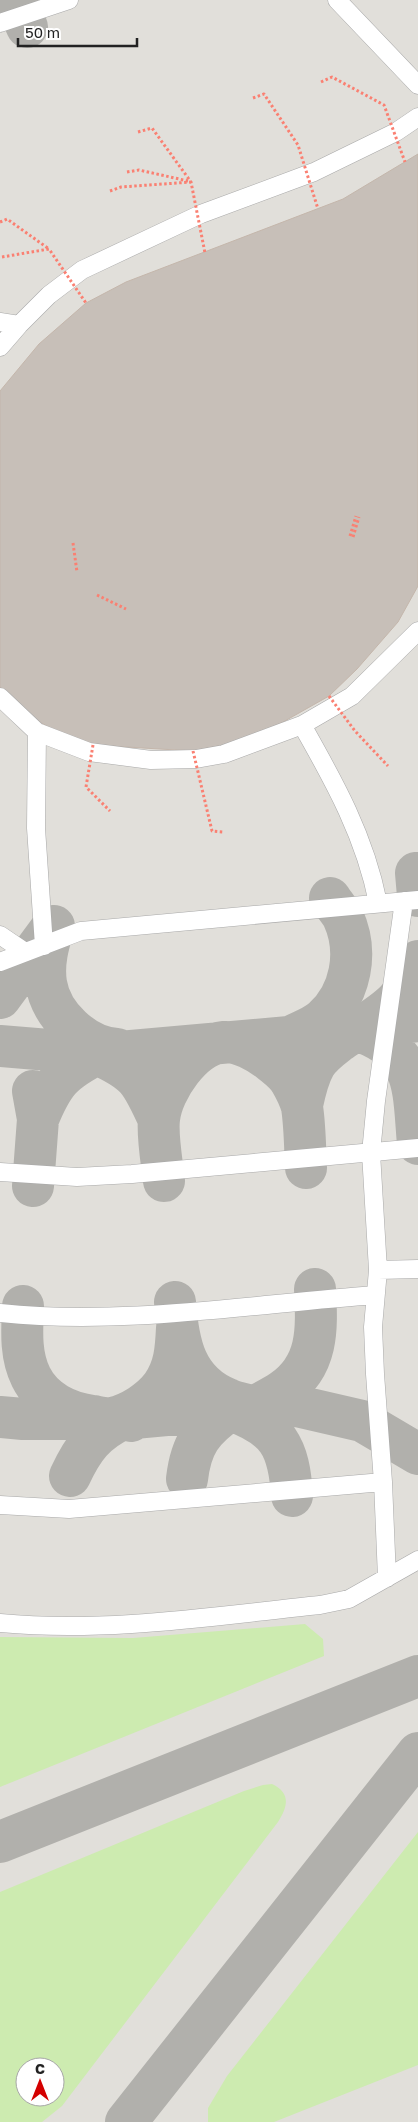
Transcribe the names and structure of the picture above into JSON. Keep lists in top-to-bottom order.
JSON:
{
  "scale_bar": "50 m",
  "north": "top"
}
